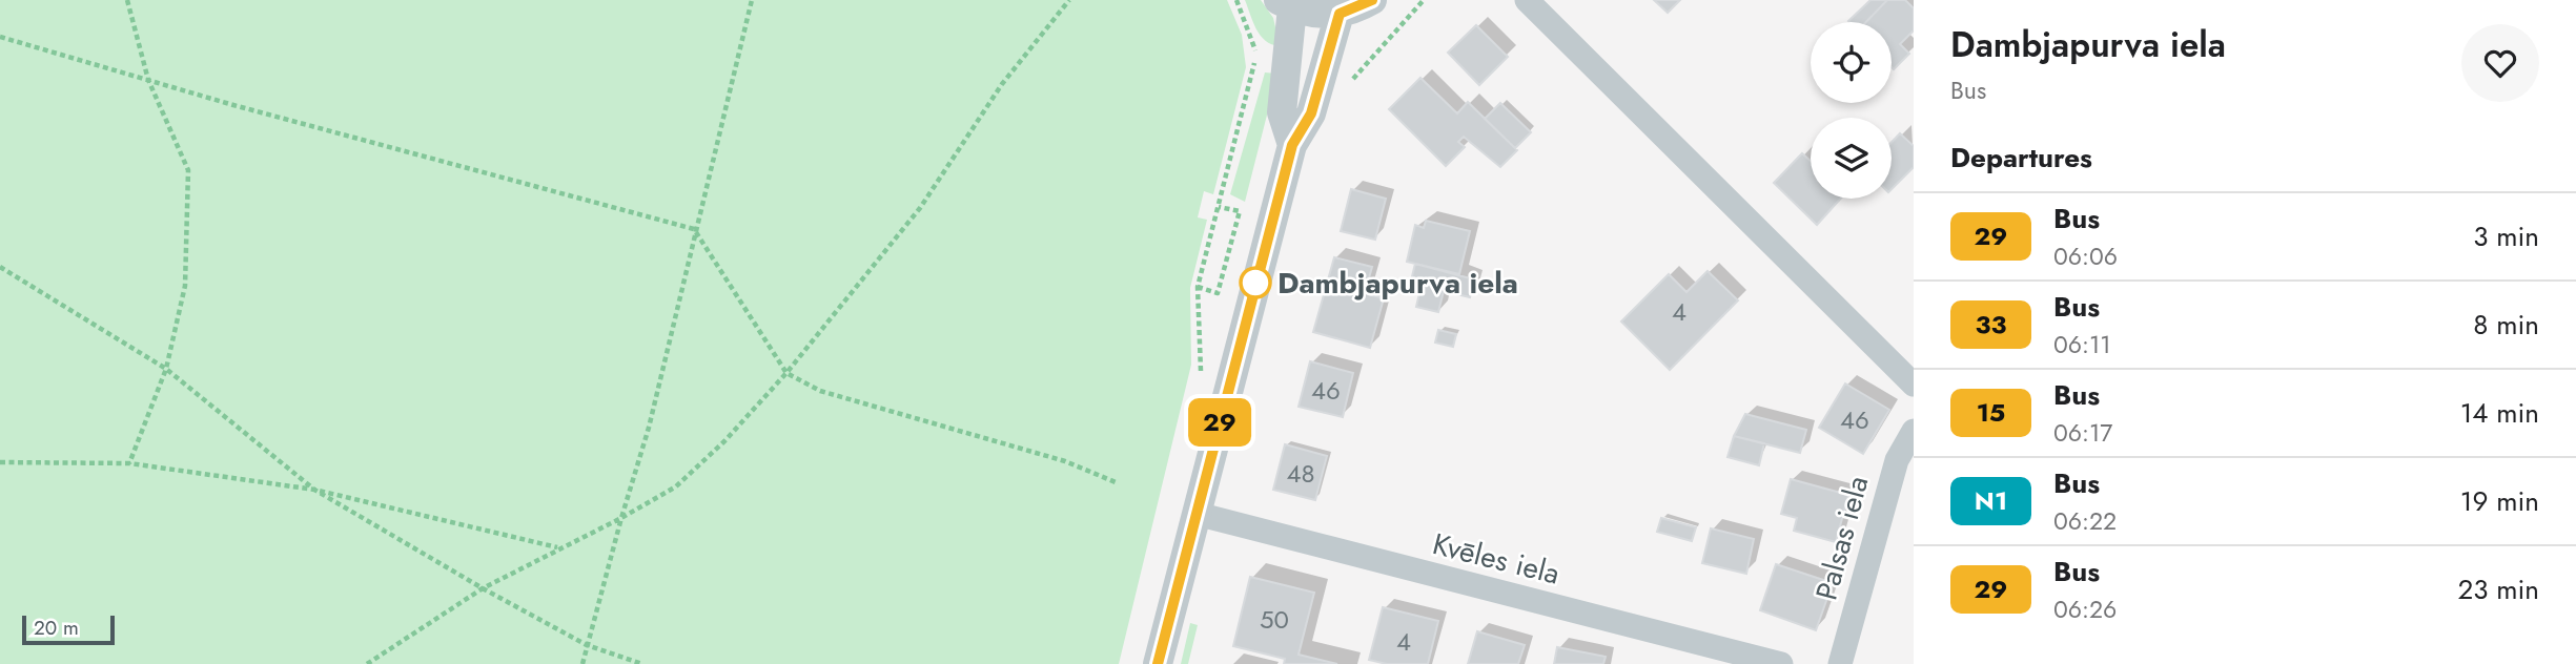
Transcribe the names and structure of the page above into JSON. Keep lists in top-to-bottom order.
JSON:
{
  "streets": {
    "street": ["Palsas iela", "Kvēles iela"]
  },
  "places": ["Dambjapurva iela"],
  "lines": ["bus line 29"],
  "house_numbers": [
    "4",
    "46",
    "46",
    "48",
    "50",
    "4"
  ],
  "scale_bar": "20 m",
  "page": {
    "on_map": "29",
    "heading": [
      ["Dambjapurva iela", "Bus"],
      "Departures"
    ],
    "list": [
      {
        "mark": "29",
        "name": "Bus",
        "note": "06:06",
        "value": "3 min"
      },
      {
        "mark": "33",
        "name": "Bus",
        "note": "06:11",
        "value": "8 min"
      },
      {
        "mark": "15",
        "name": "Bus",
        "note": "06:17",
        "value": "14 min"
      },
      {
        "mark": "N1",
        "name": "Bus",
        "note": "06:22",
        "value": "19 min"
      },
      {
        "mark": "29",
        "name": "Bus",
        "note": "06:26",
        "value": "23 min"
      }
    ],
    "scale": "20 m"
  }
}
